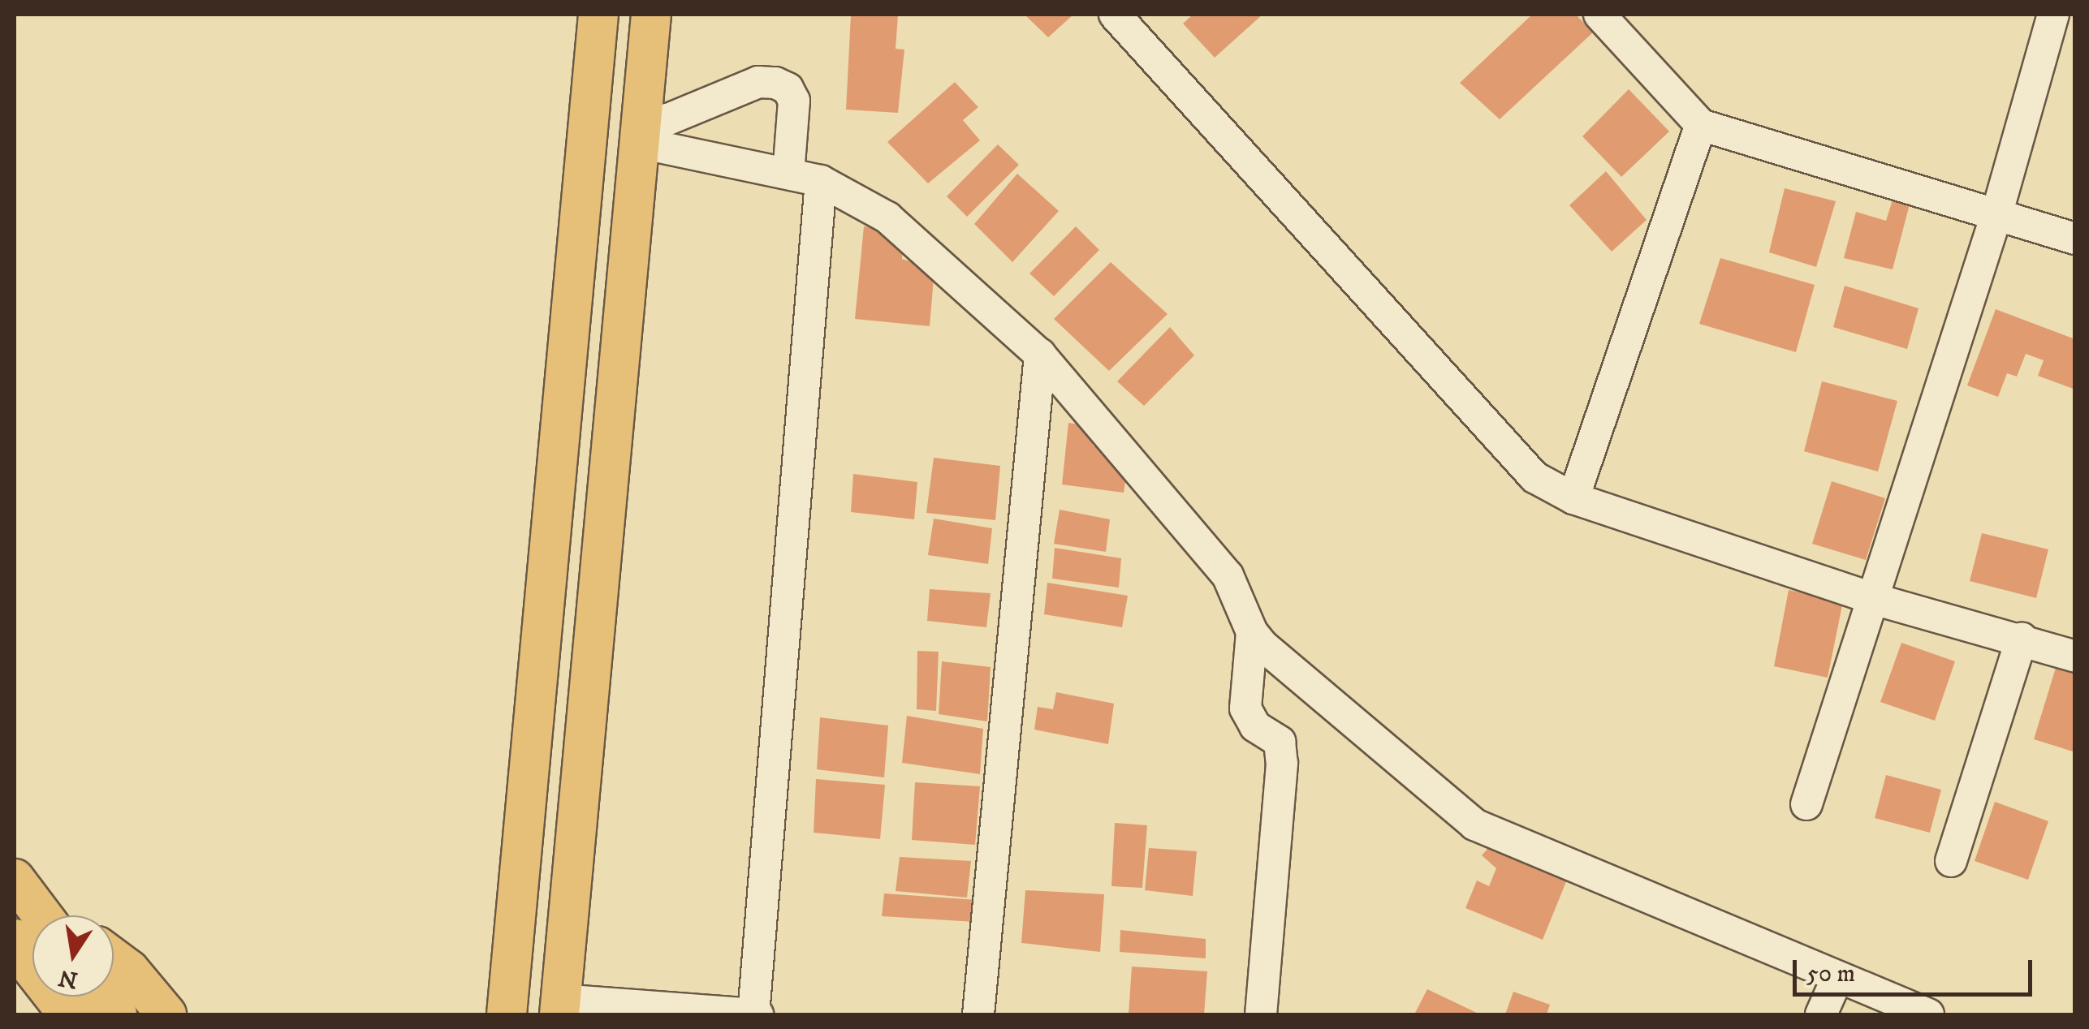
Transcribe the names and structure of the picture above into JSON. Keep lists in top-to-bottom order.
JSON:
{
  "scale_bar": "50 m",
  "north": "bottom"
}
